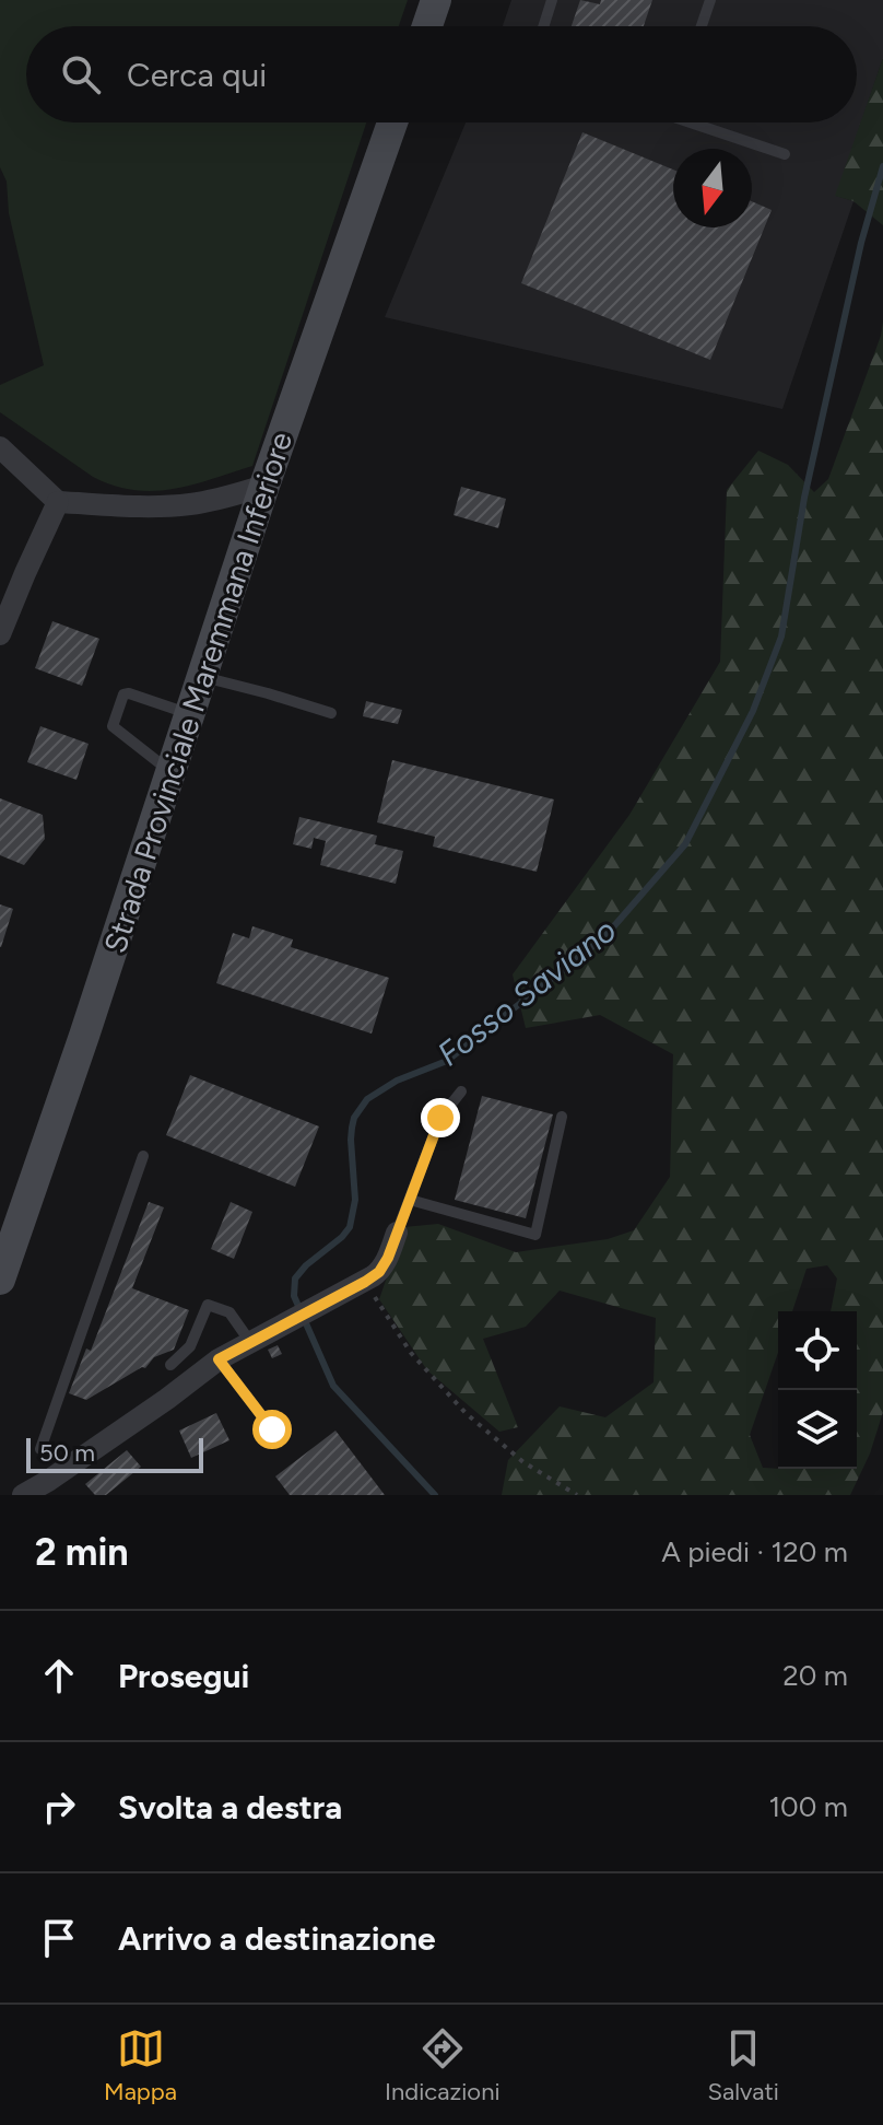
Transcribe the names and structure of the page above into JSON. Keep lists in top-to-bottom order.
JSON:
{
  "streets": {
    "main road": ["Strada Provinciale Maremmana Inferiore"]
  },
  "water": ["Fosso Saviano"],
  "scale_bar": "50 m",
  "north": "bottom",
  "page": {
    "search": "Cerca qui",
    "scale": "50 m",
    "heading": ["2 min", "A piedi · 120 m"],
    "list": [
      ["Prosegui", "20 m"],
      ["Svolta a destra", "100 m"],
      "Arrivo a destinazione"
    ],
    "nav": ["Mappa", "Indicazioni", "Salvati"]
  }
}
